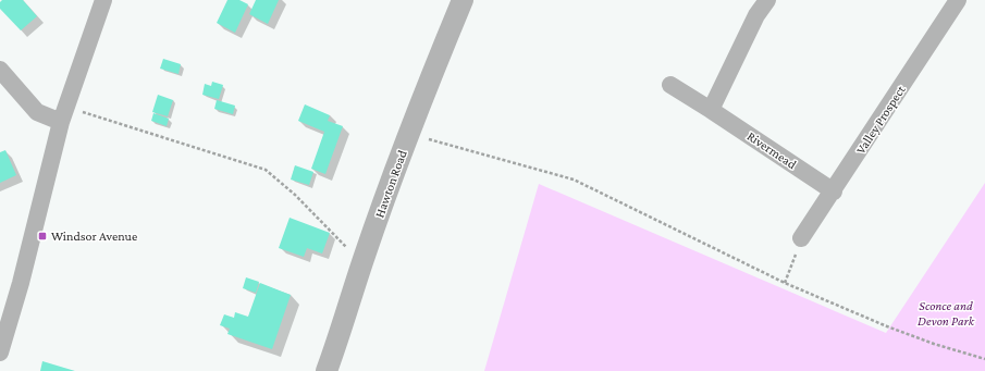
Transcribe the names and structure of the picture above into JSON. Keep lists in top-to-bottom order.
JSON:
{
  "streets": {
    "street": ["Valley Prospect", "Rivermead", "Hawton Road"]
  },
  "crossings": [
    ["Valley Prospect", "Rivermead"]
  ],
  "parks": ["Sconce and Devon Park"],
  "places": {
    "transit": ["Windsor Avenue"]
  }
}
